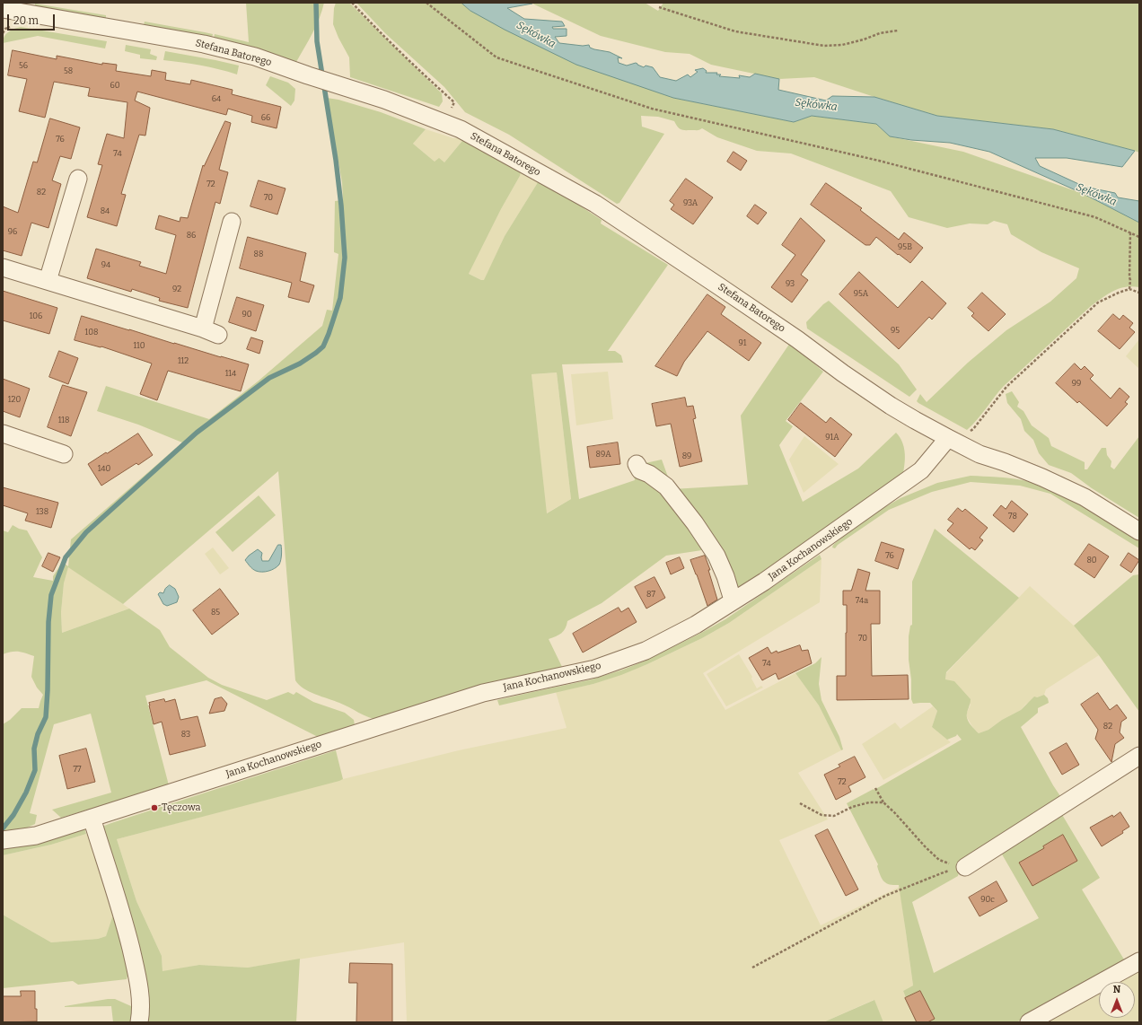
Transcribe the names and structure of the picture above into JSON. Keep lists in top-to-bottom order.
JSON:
{
  "streets": {
    "street": ["Stefana Batorego", "Jana Kochanowskiego"]
  },
  "crossings": [
    ["Stefana Batorego", "Jana Kochanowskiego"]
  ],
  "water": ["Sękówka"],
  "places": ["Tęczowa"],
  "house_numbers": [
    "56",
    "58",
    "60",
    "64",
    "66",
    "76",
    "74",
    "72",
    "82",
    "70",
    "93A",
    "84",
    "96",
    "86",
    "95B",
    "88",
    "94",
    "93",
    "92",
    "95A",
    "90",
    "106",
    "95",
    "108",
    "91",
    "110",
    "112",
    "114",
    "99",
    "120",
    "118",
    "91A",
    "89A",
    "89",
    "140",
    "138",
    "78",
    "76",
    "80",
    "87",
    "74a",
    "85",
    "70",
    "74",
    "82",
    "83",
    "77",
    "72",
    "90c"
  ],
  "scale_bar": "20 m",
  "north": "top"
}
